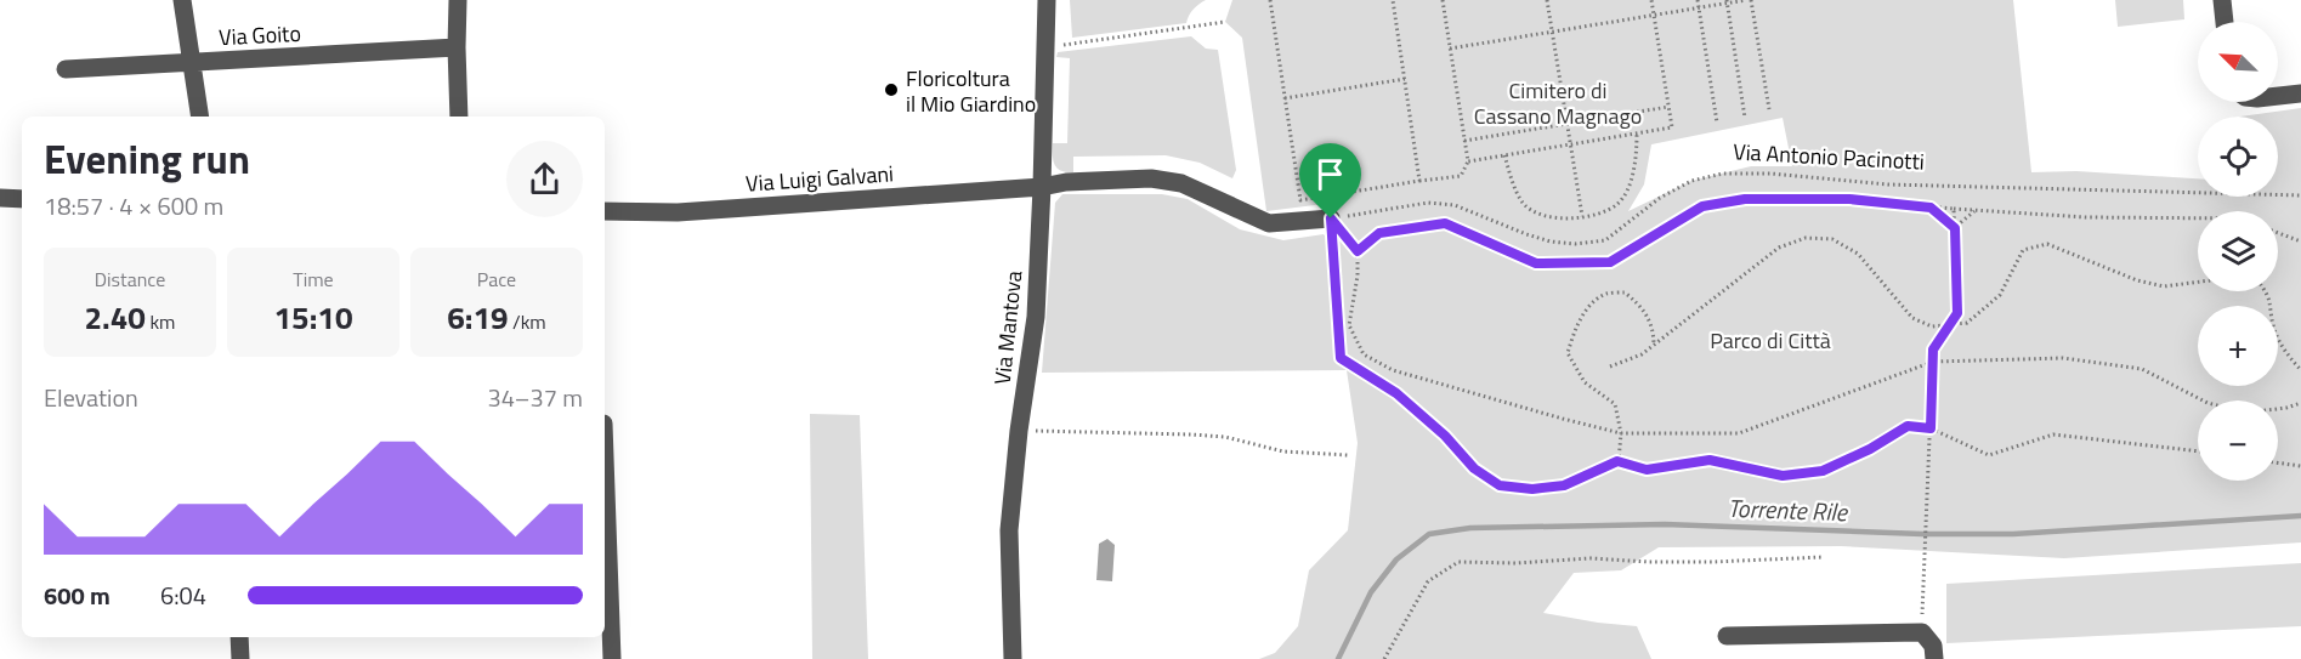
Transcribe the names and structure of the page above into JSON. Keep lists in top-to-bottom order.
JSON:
{
  "streets": {
    "street": ["Via Goito", "Via Luigi Galvani", "Via Mantova"],
    "path": ["Via Antonio Pacinotti"]
  },
  "crossings": [
    ["Via Luigi Galvani", "Via Mantova"]
  ],
  "water": ["Torrente Rile"],
  "parks": ["Cimitero di Cassano Magnago", "Parco di Città"],
  "places": ["Floricoltura il Mio Giardino"],
  "north": "top left",
  "page": {
    "map_buttons": ["+", "−"],
    "heading": ["Evening run", "18:57 · 4 × 600 m"],
    "stats": [
      ["Distance", "2.40 km"],
      ["Time", "15:10"],
      ["Pace", "6:19 /km"]
    ],
    "chart": ["Elevation", "34–37 m"],
    "list": [
      {
        "name": "600 m",
        "note": "6:04"
      }
    ]
  }
}
